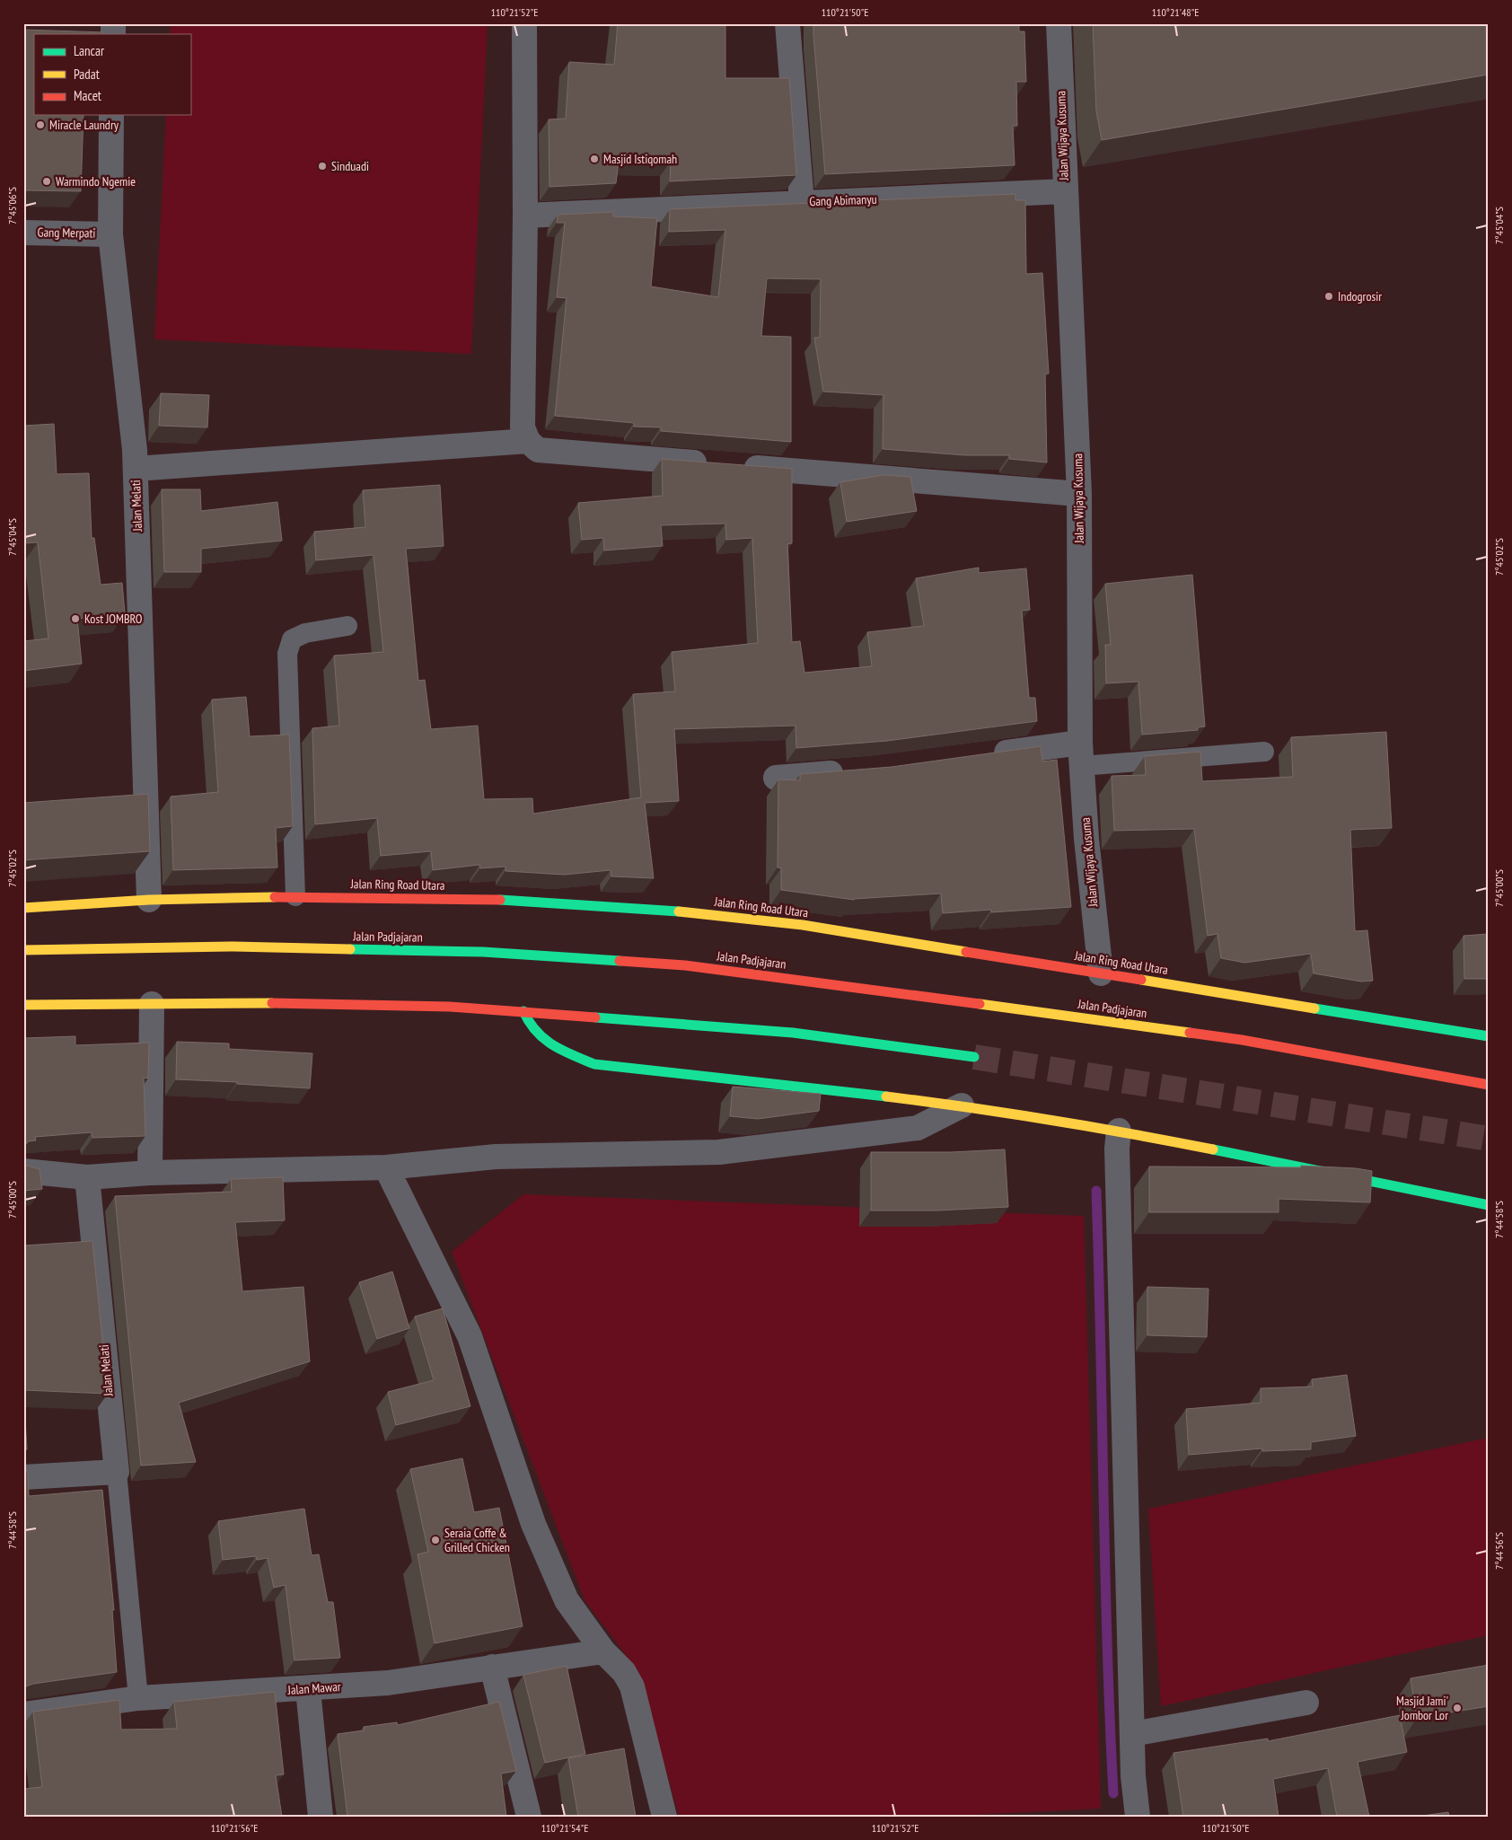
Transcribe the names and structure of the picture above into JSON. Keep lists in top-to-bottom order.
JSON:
{
  "streets": {
    "main road": ["Jalan Ring Road Utara", "Jalan Padjajaran"],
    "street": [
      "Jalan Wijaya Kusuma",
      "Gang Abimanyu",
      "Gang Merpati",
      "Jalan Melati",
      "Jalan Mawar"
    ]
  },
  "crossings": [
    ["Jalan Wijaya Kusuma", "Gang Abimanyu"],
    ["Jalan Wijaya Kusuma", "Jalan Ring Road Utara"],
    ["Gang Merpati", "Jalan Melati"],
    ["Jalan Melati", "Jalan Ring Road Utara"]
  ],
  "places": [
    "Miracle Laundry",
    "Masjid Istiqomah",
    "Sinduadi",
    "Warmindo Ngemie",
    "Indogrosir",
    "Kost JOMBRO",
    "Seraia Coffe & Grilled Chicken",
    "Masjid Jami' Jombor Lor"
  ],
  "legend": ["Lancar", "Padat", "Macet"],
  "coordinates": [
    "110°21'52\"E",
    "110°21'50\"E",
    "110°21'48\"E",
    "7°45'06\"S",
    "7°45'04\"S",
    "7°45'02\"S",
    "7°45'00\"S",
    "7°44'58\"S",
    "7°44'56\"S",
    "110°21'56\"E",
    "110°21'54\"E"
  ]
}
